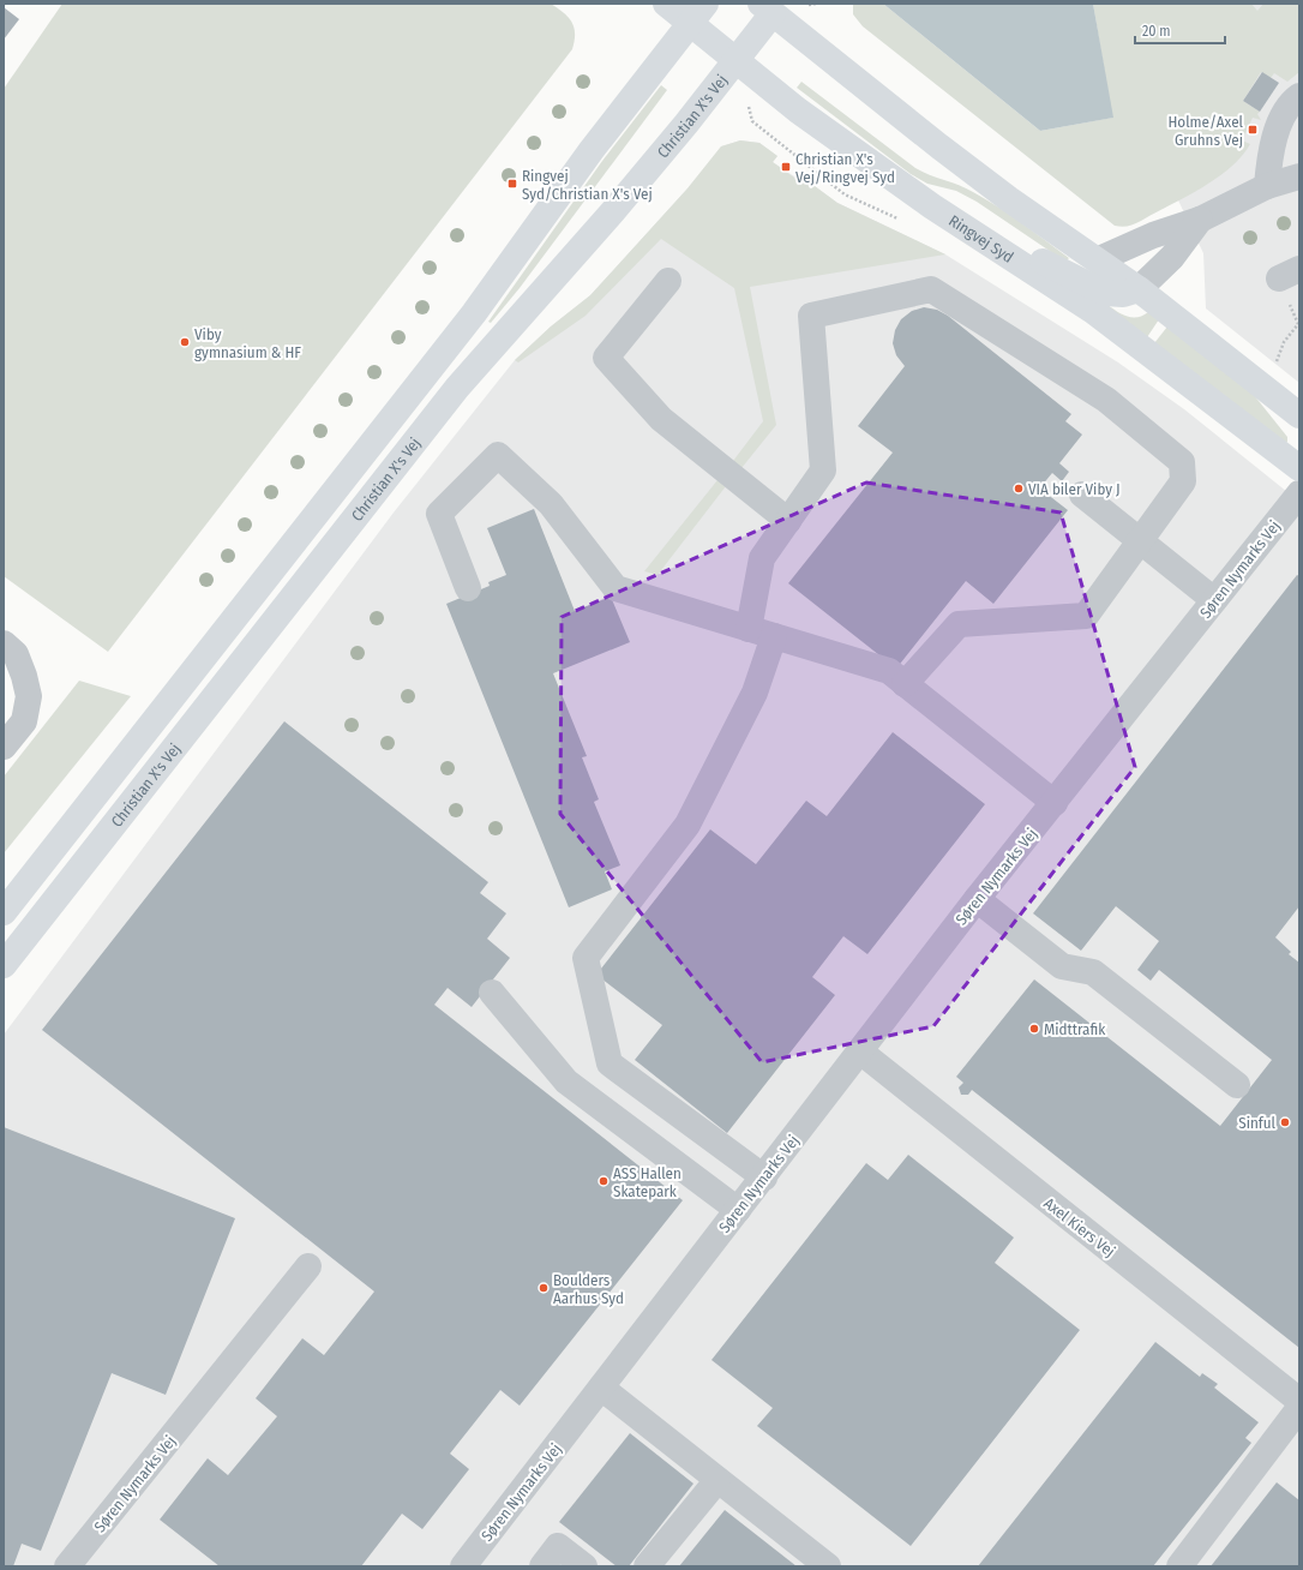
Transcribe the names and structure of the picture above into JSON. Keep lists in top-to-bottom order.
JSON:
{
  "streets": {
    "main road": ["Christian X's Vej", "Ringvej Syd"],
    "street": ["Søren Nymarks Vej", "Axel Kiers Vej"]
  },
  "crossings": [
    ["Christian X's Vej", "Ringvej Syd"],
    ["Søren Nymarks Vej", "Axel Kiers Vej"]
  ],
  "places": {
    "transit": ["Holme/Axel Gruhns Vej", "Christian X's Vej/Ringvej Syd", "Ringvej Syd/Christian X's Vej"],
    "other": [
      "Viby gymnasium & HF",
      "VIA biler Viby J",
      "Midttrafik",
      "Sinful",
      "ASS Hallen Skatepark",
      "Boulders Aarhus Syd"
    ]
  },
  "scale_bar": "20 m"
}
